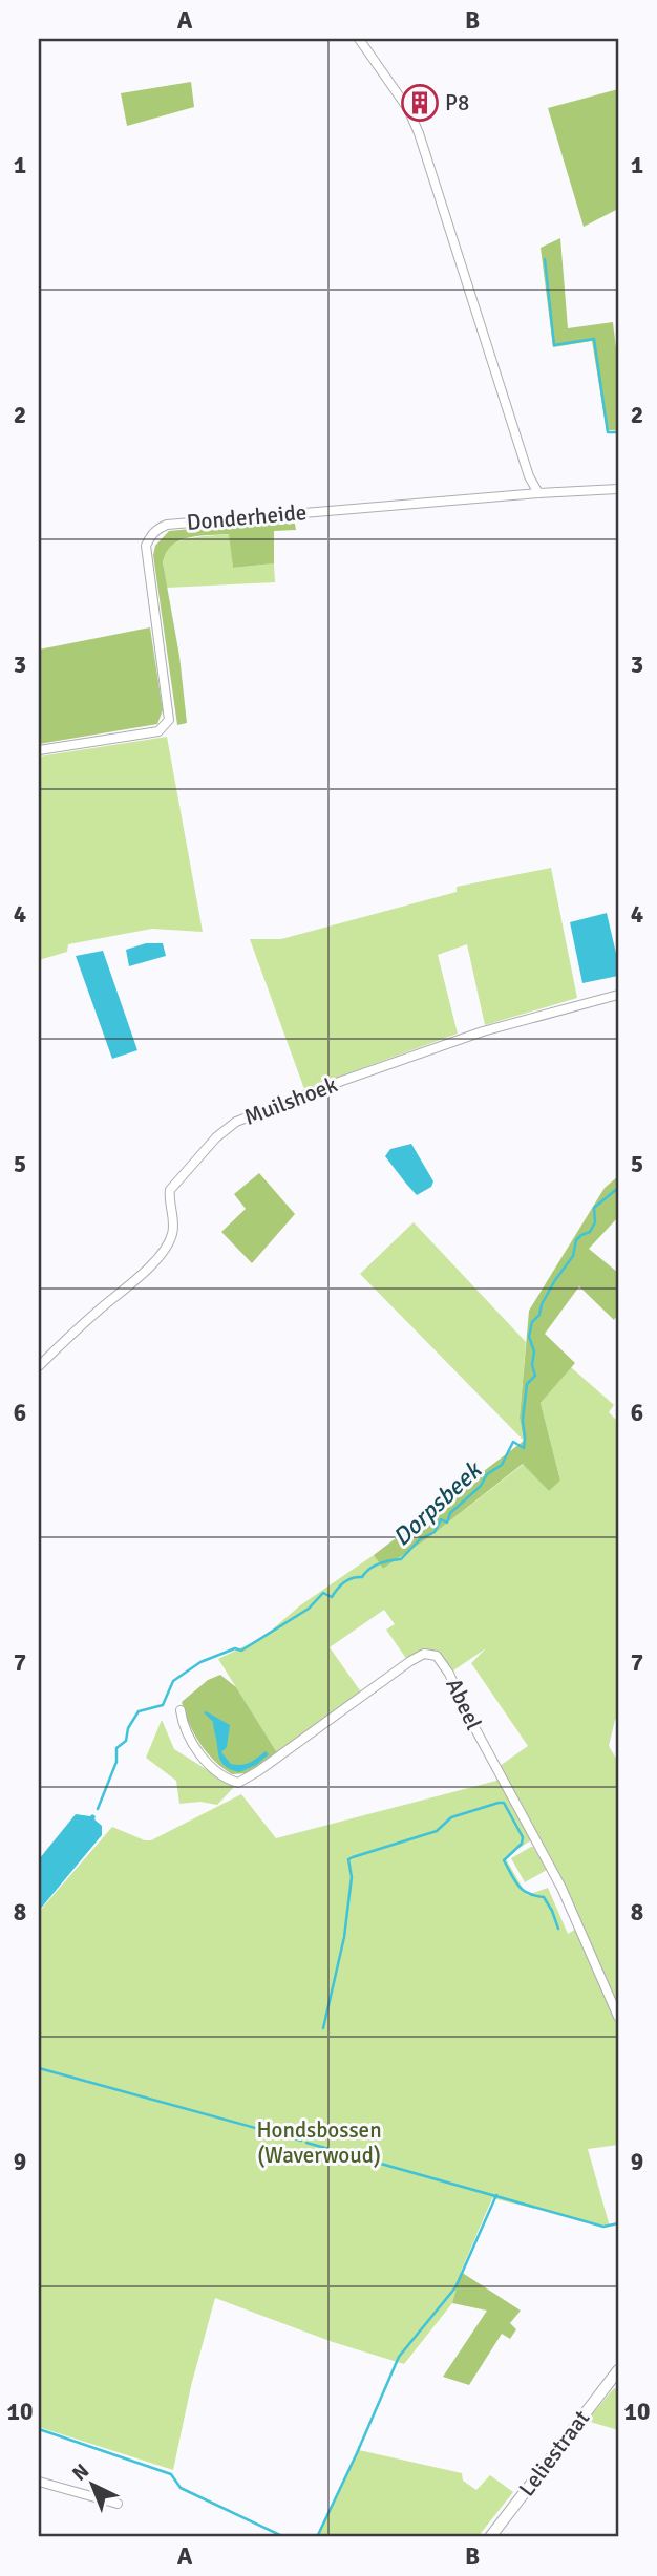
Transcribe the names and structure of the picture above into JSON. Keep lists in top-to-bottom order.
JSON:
{
  "streets": {
    "street": [
      "Donderheide",
      "Muilshoek",
      "Abeel",
      "Leliestraat"
    ]
  },
  "water": ["Dorpsbeek"],
  "parks": ["Hondsbossen (Waverwoud)"],
  "places": {
    "building": ["P8"]
  },
  "north": "top left",
  "grid": {
    "columns": ["A", "B"],
    "rows": [
      "1",
      "2",
      "3",
      "4",
      "5",
      "6",
      "7",
      "8",
      "9",
      "10"
    ]
  }
}
